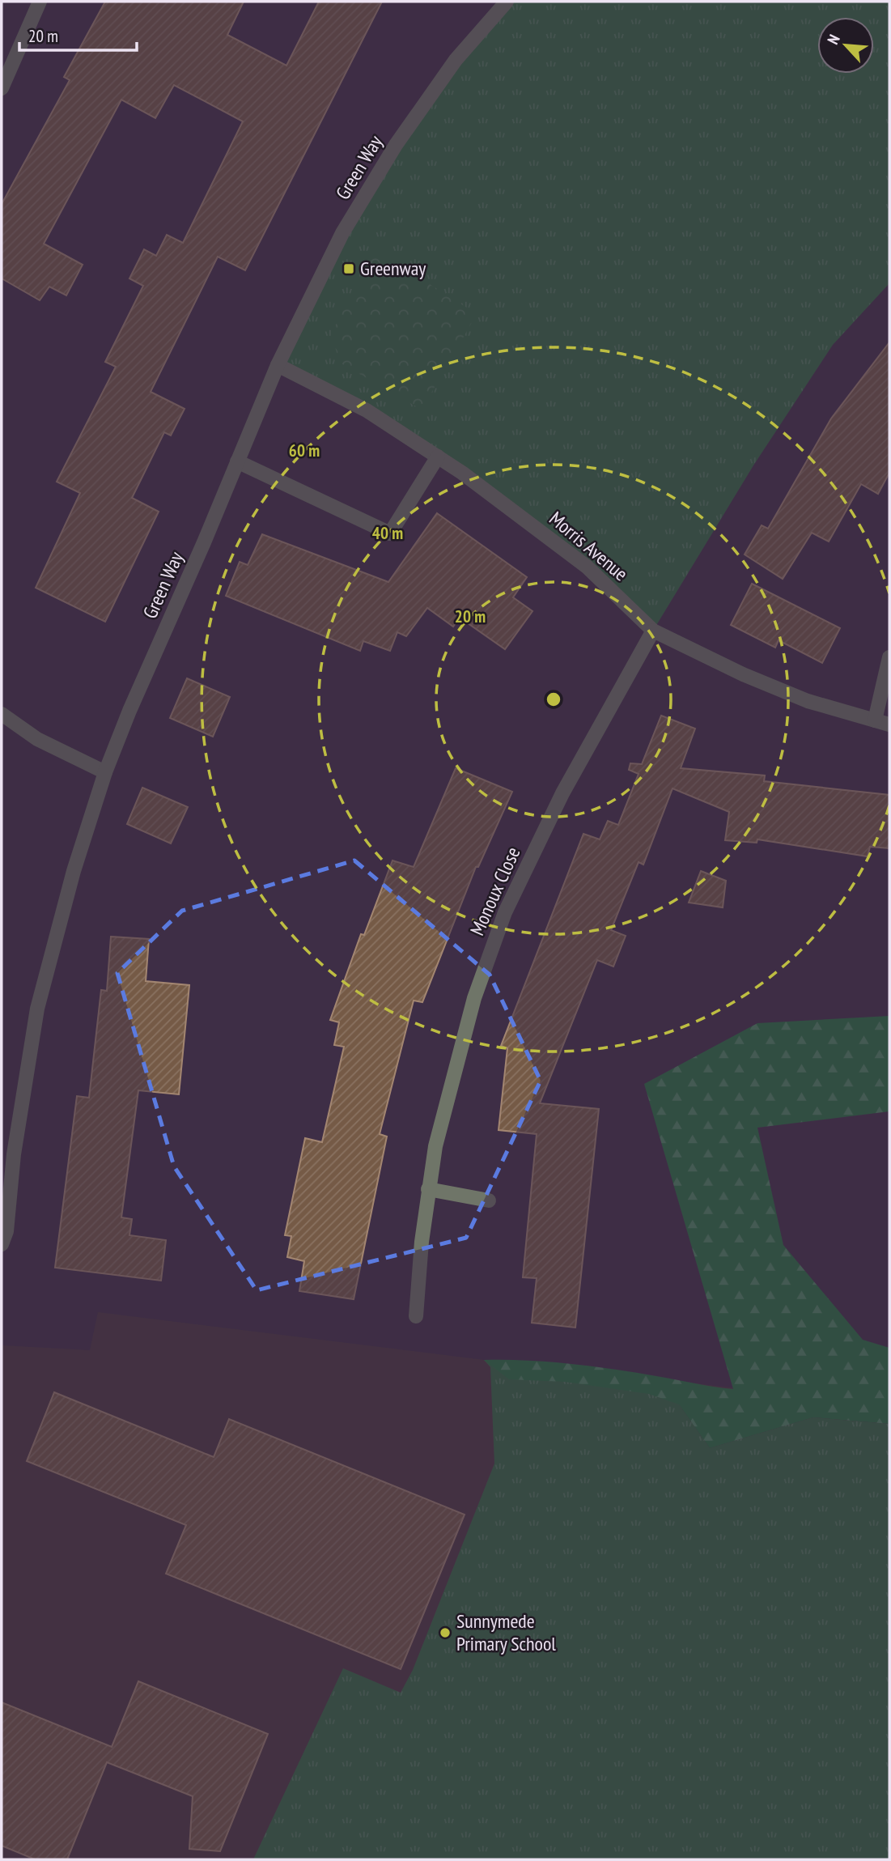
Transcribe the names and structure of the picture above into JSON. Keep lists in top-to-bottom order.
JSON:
{
  "streets": {
    "street": ["Green Way", "Morris Avenue", "Monoux Close"]
  },
  "crossings": [
    ["Green Way", "Morris Avenue"],
    ["Morris Avenue", "Monoux Close"]
  ],
  "places": {
    "transit": ["Greenway"],
    "other": ["Sunnymede Primary School"]
  },
  "scale_bar": "20 m",
  "north": "top left",
  "rings": ["60 m", "40 m", "20 m"]
}
